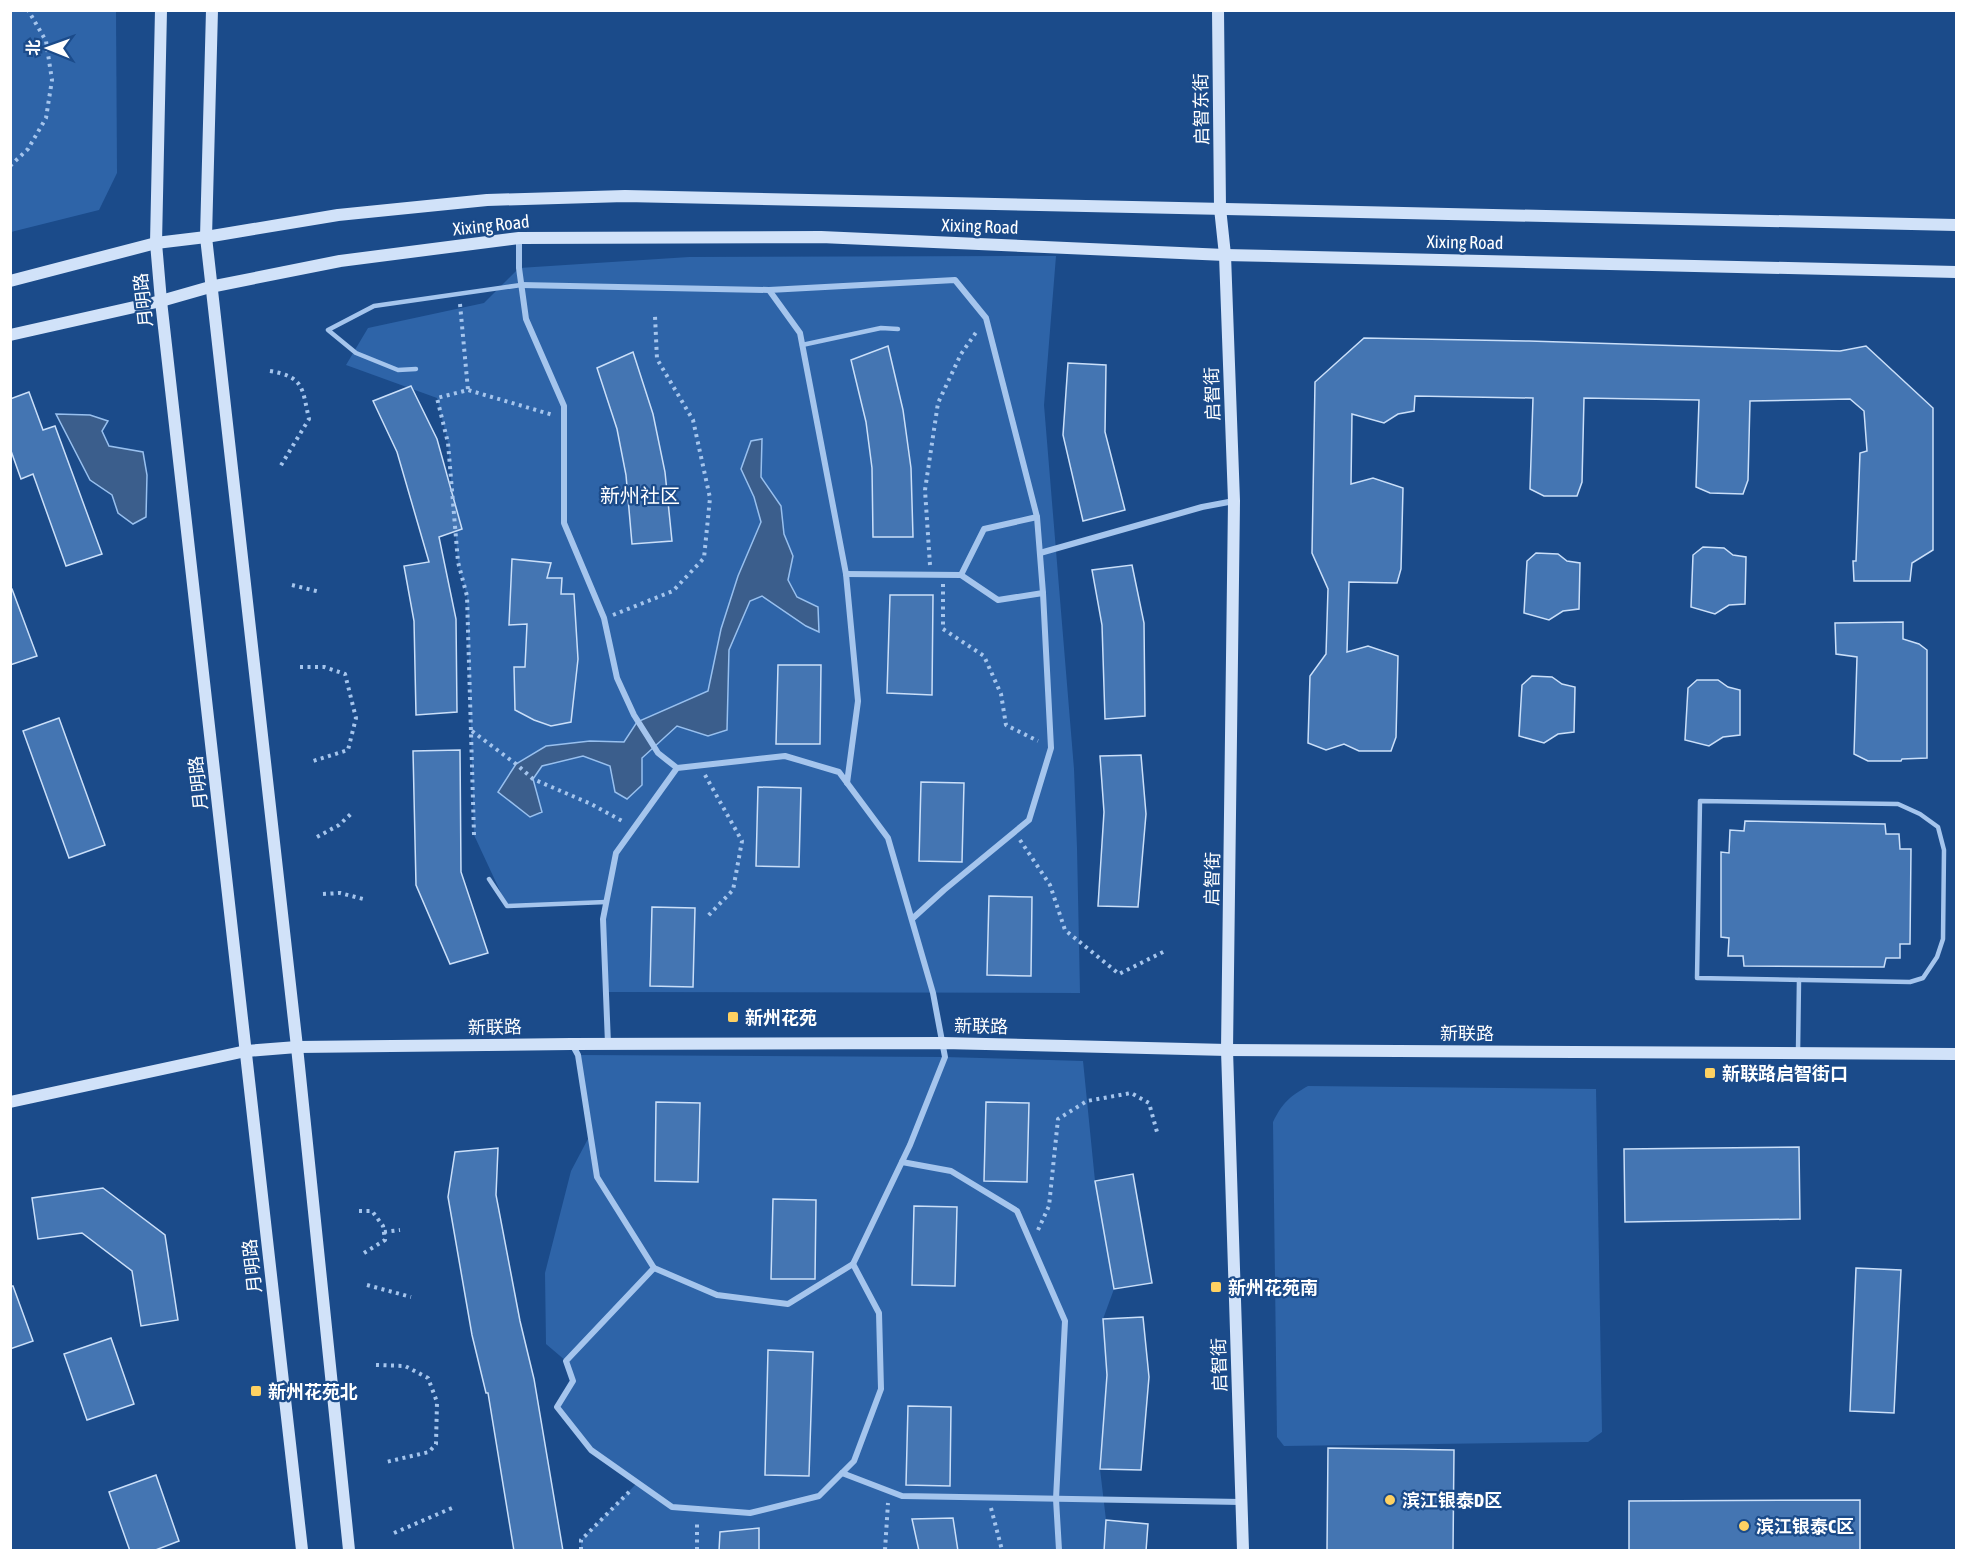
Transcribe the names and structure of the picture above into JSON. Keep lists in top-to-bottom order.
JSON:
{
  "streets": {
    "street": [
      "启智东街",
      "Xixing Road",
      "月明路",
      "启智街",
      "新联路"
    ]
  },
  "crossings": [
    ["启智东街", "Xixing Road"],
    ["启智东街", "启智街"],
    ["Xixing Road", "月明路"],
    ["Xixing Road", "启智街"],
    ["月明路", "新联路"],
    ["启智街", "新联路"]
  ],
  "districts": ["新州社区"],
  "places": {
    "transit": [
      "新州花苑",
      "新联路启智街口",
      "新州花苑南",
      "新州花苑北"
    ],
    "other": ["滨江银泰D区", "滨江银泰C区"]
  },
  "north": "left"
}
